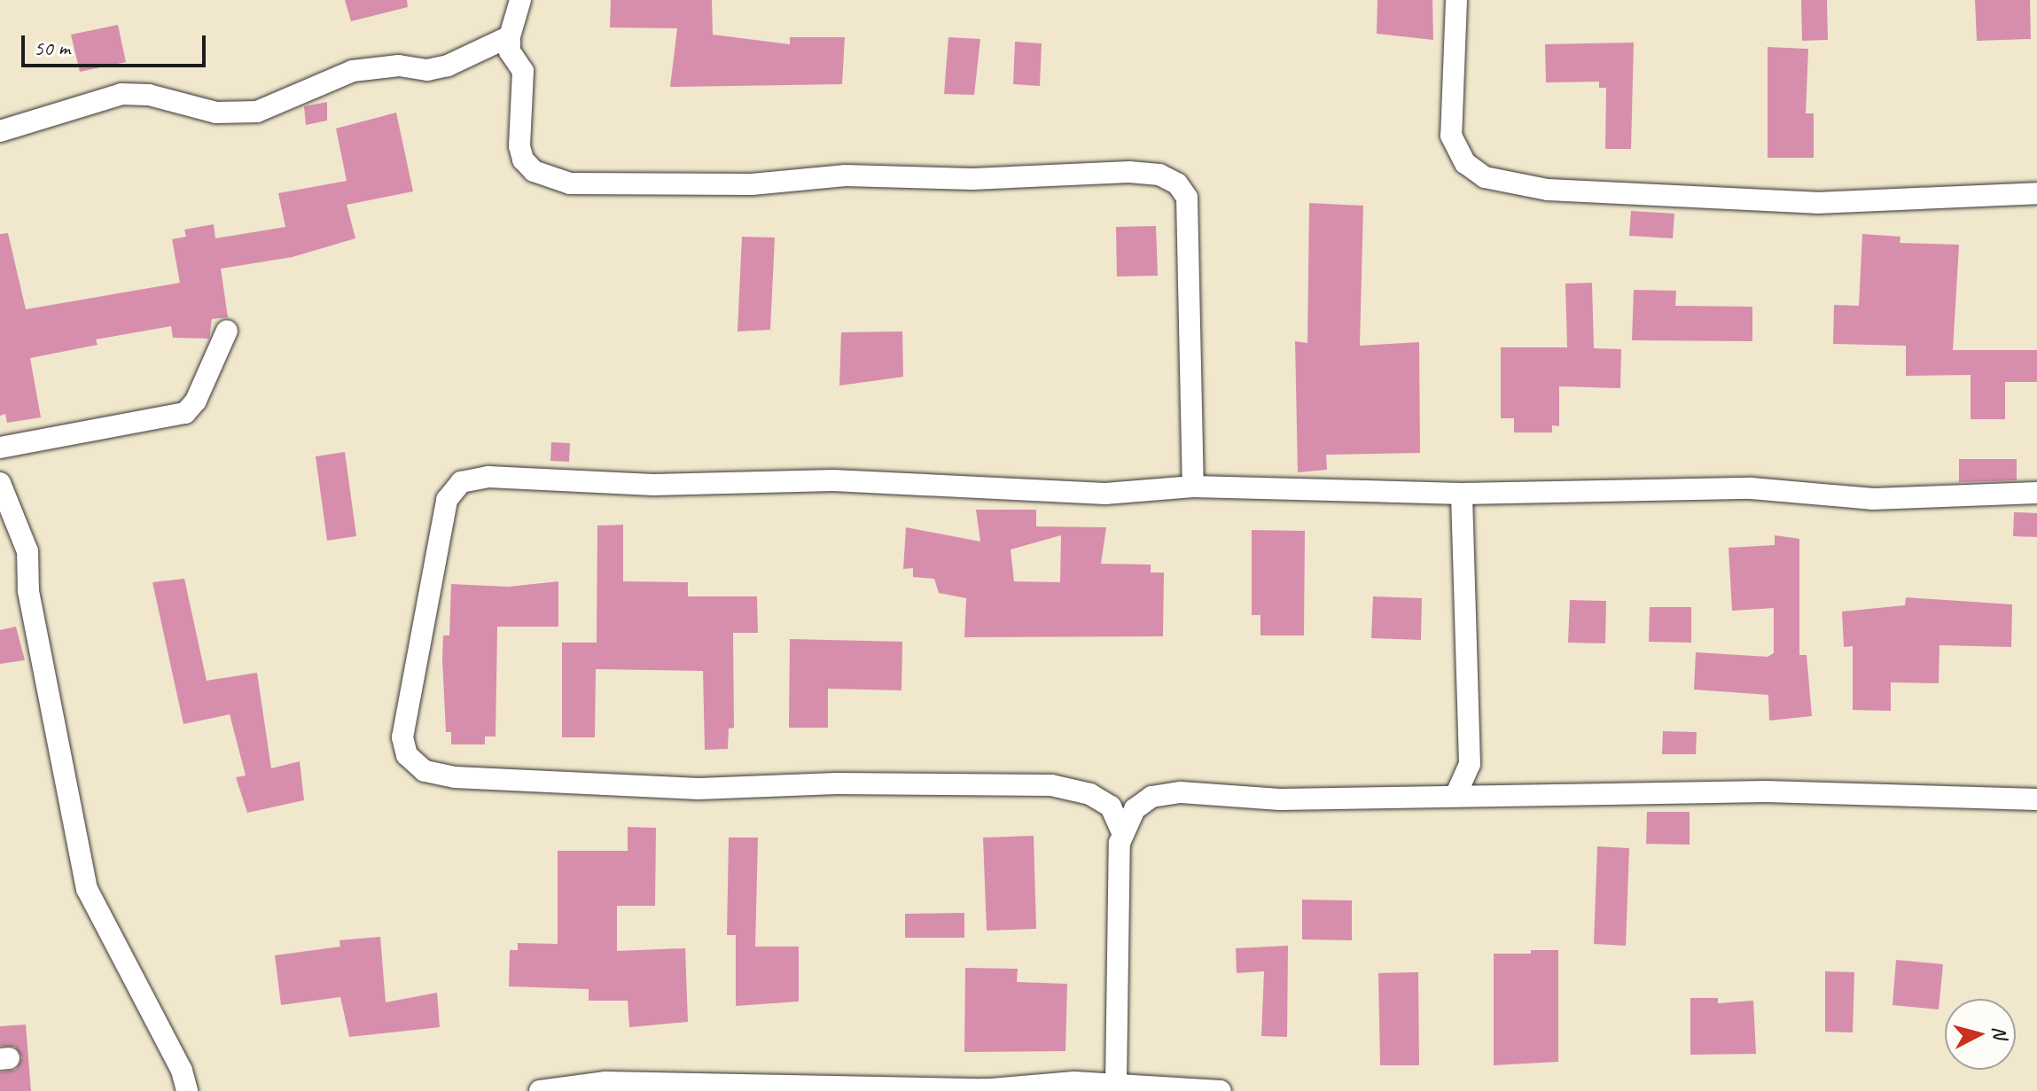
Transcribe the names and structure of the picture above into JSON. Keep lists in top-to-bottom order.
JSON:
{
  "scale_bar": "50 m",
  "north": "right"
}
